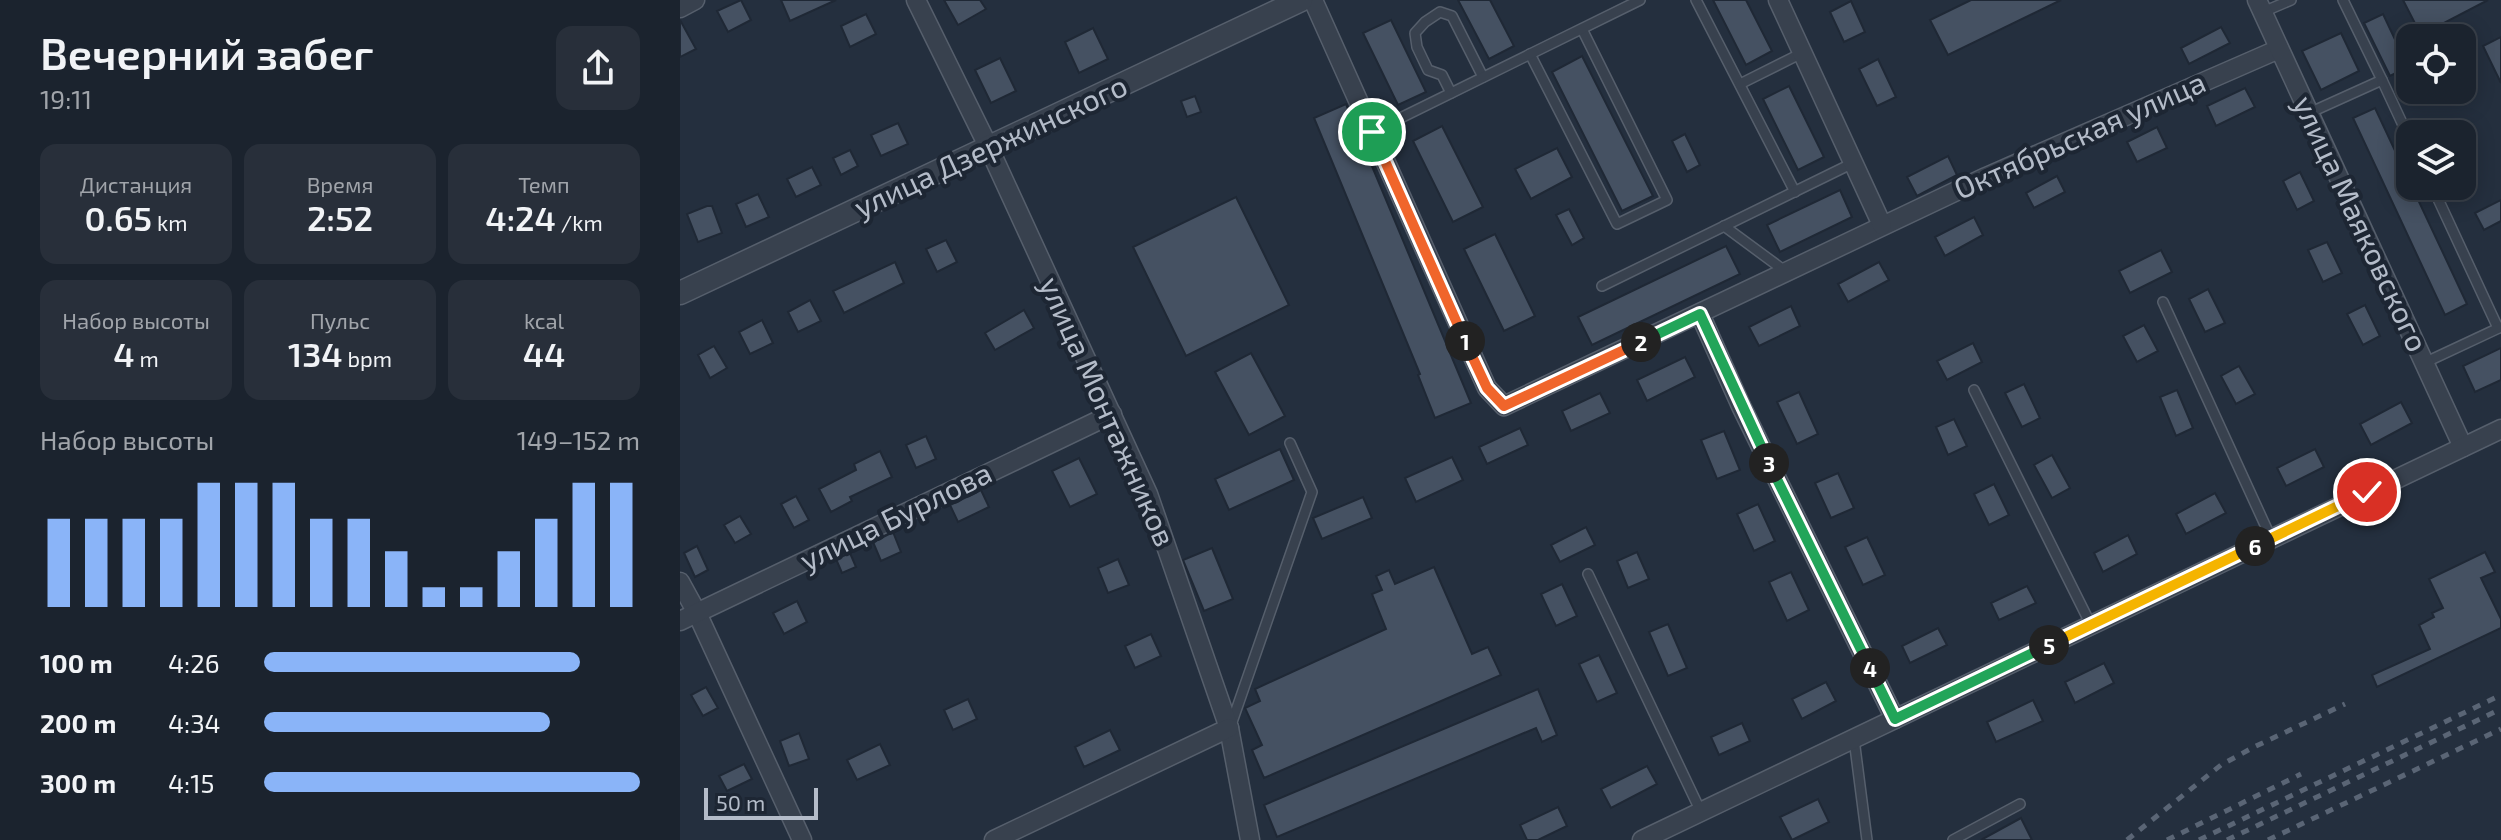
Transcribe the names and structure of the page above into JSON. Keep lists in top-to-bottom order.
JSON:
{
  "streets": {
    "street": [
      "Октябрьская улица",
      "улица Дзержинского",
      "улица Маяковского",
      "улица Монтажников",
      "улица Бурлова"
    ]
  },
  "crossings": [
    ["Октябрьская улица", "улица Маяковского"],
    ["улица Дзержинского", "улица Монтажников"],
    ["улица Монтажников", "улица Бурлова"]
  ],
  "scale_bar": "50 m",
  "page": {
    "heading": ["Вечерний забег", "19:11"],
    "stats": [
      ["Дистанция", "0.65 km"],
      ["Время", "2:52"],
      ["Темп", "4:24 /km"],
      ["Набор высоты", "4 m"],
      ["Пульс", "134 bpm"],
      ["kcal", "44"]
    ],
    "pins": [
      "1",
      "2",
      "3",
      "6",
      "5",
      "4"
    ],
    "chart": ["Набор высоты", "149–152 m"],
    "list": [
      {
        "name": "100 m",
        "note": "4:26"
      },
      {
        "name": "200 m",
        "note": "4:34"
      },
      {
        "name": "300 m",
        "note": "4:15"
      }
    ],
    "scale": "50 m"
  }
}
